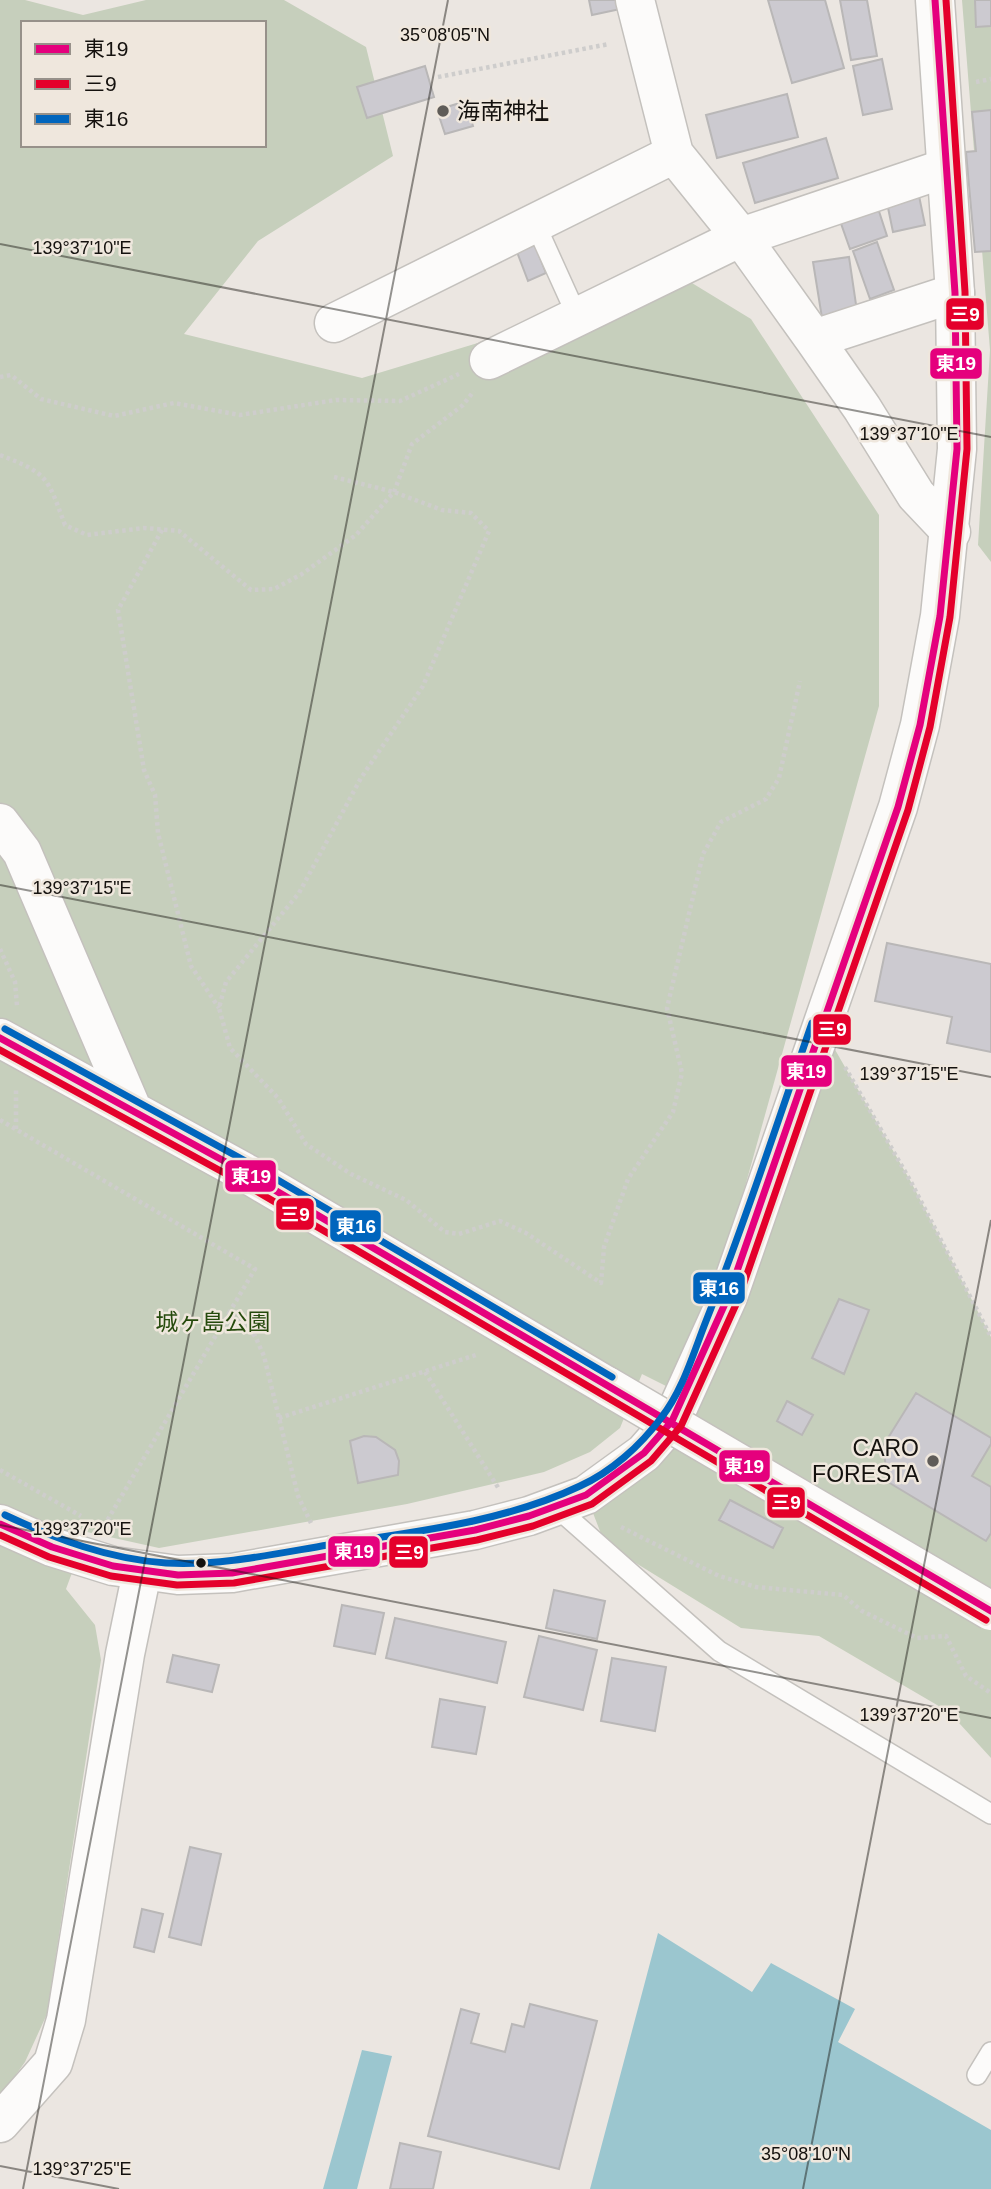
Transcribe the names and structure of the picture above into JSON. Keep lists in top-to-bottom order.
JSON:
{
  "parks": ["城ヶ島公園"],
  "places": ["海南神社", "CARO FORESTA"],
  "lines": ["transit line 東19", "transit line 三9", "transit line 東16"],
  "legend": ["東19", "三9", "東16"],
  "coordinates": [
    "35°08'05\"N",
    "139°37'10\"E",
    "139°37'15\"E",
    "139°37'20\"E",
    "35°08'10\"N",
    "139°37'25\"E"
  ]
}
